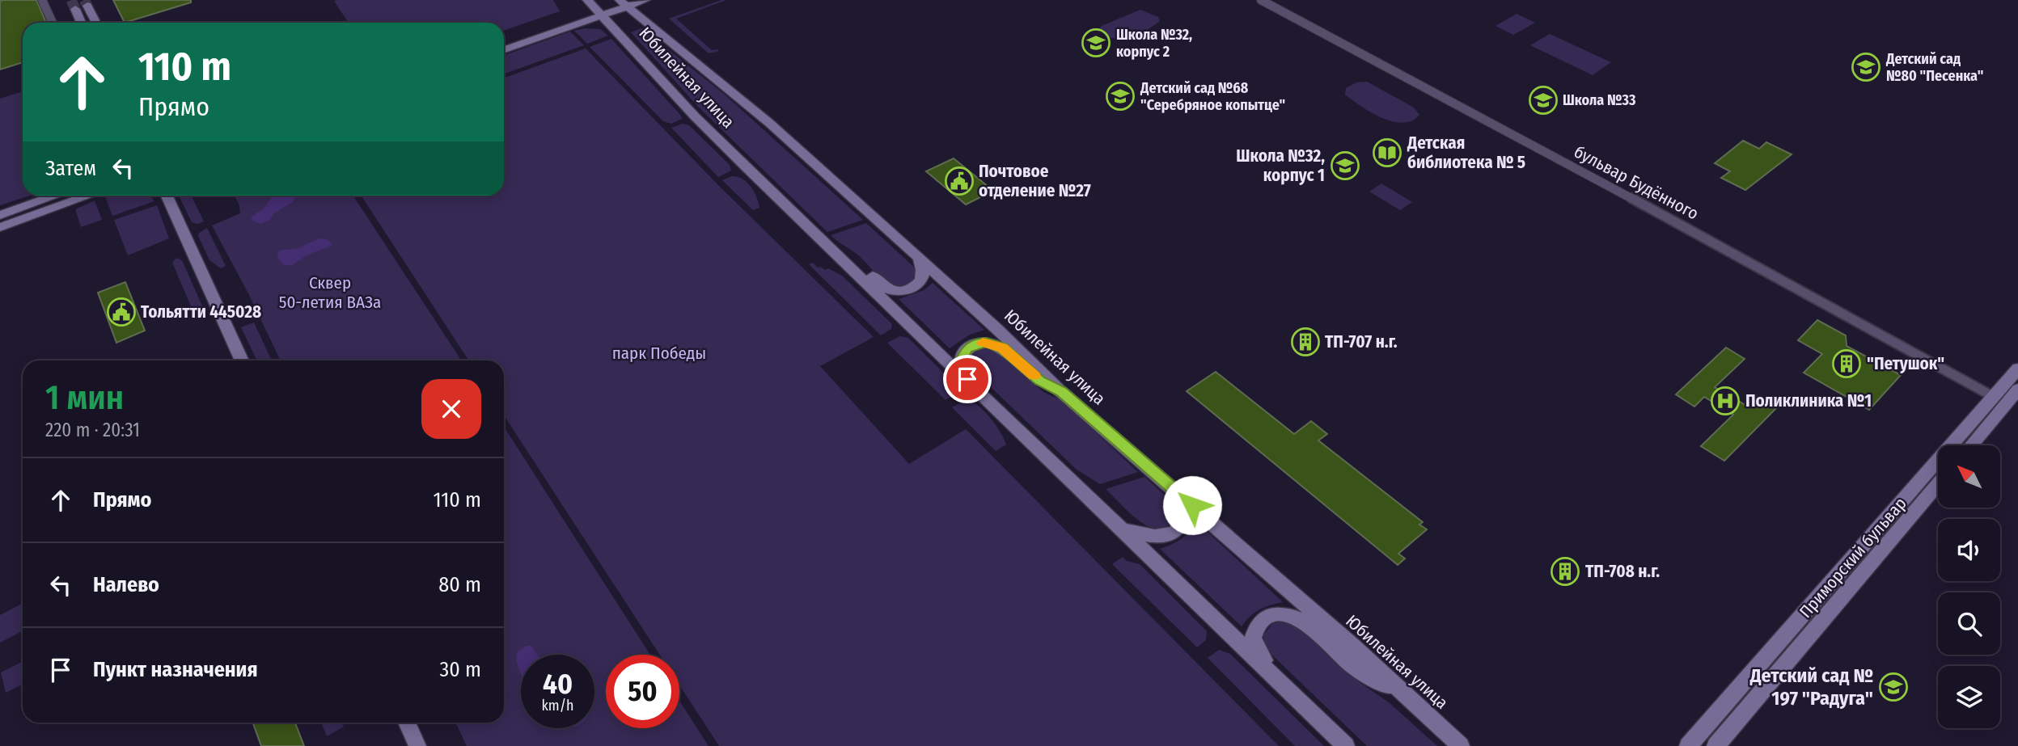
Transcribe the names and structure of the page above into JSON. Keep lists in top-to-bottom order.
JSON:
{
  "streets": {
    "main road": ["Юбилейная улица", "Приморский бульвар"],
    "street": ["бульвар Будённого"]
  },
  "crossings": [
    ["бульвар Будённого", "Приморский бульвар"]
  ],
  "parks": ["Сквер 50-летия ВАЗа", "парк Победы"],
  "places": {
    "school or university": [
      "Школа №32, корпус 2",
      "Детский сад №80 \"Песенка\"",
      "Детский сад №68 \"Серебряное копытце\"",
      "Школа №33",
      "Школа №32, корпус 1",
      "Детский сад № 197 \"Радуга\""
    ],
    "library": ["Детская библиотека № 5"],
    "public building": ["Почтовое отделение №27", "Тольятти 445028"],
    "building": ["ТП-707 н.г.", "\"Петушок\"", "ТП-708 н.г."],
    "hospital": ["Поликлиника №1"]
  },
  "north": "top left",
  "page": {
    "turn": ["110 m", "Прямо"],
    "then": "Затем",
    "heading": ["1 мин", "220 m · 20:31"],
    "list": [
      {
        "name": "Прямо",
        "value": "110 m"
      },
      {
        "name": "Налево",
        "value": "80 m"
      },
      {
        "name": "Пункт назначения",
        "value": "30 m"
      }
    ],
    "speed": "40 km/h",
    "limit": "50"
  }
}
